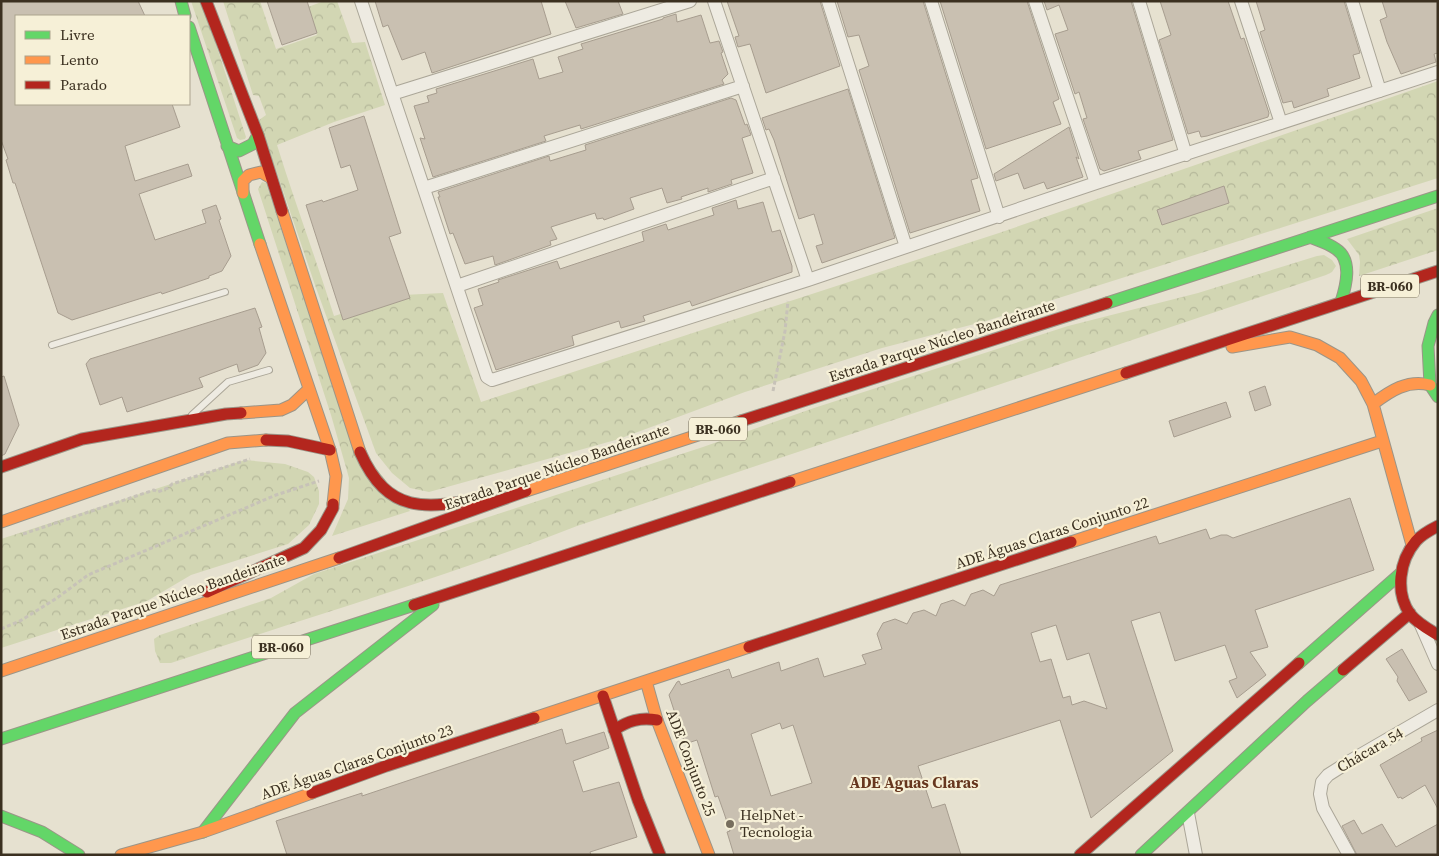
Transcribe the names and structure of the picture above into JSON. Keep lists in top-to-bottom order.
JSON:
{
  "streets": {
    "main road": [
      "BR-060",
      "Estrada Parque Núcleo Bandeirante",
      "ADE Águas Claras Conjunto 22",
      "ADE Águas Claras Conjunto 23",
      "ADE Conjunto 25"
    ],
    "street": ["Chácara 54"]
  },
  "crossings": [
    ["ADE Águas Claras Conjunto 22", "ADE Águas Claras Conjunto 23"],
    ["ADE Águas Claras Conjunto 22", "ADE Conjunto 25"]
  ],
  "districts": ["ADE Aguas Claras"],
  "places": ["HelpNet - Tecnologia"],
  "legend": ["Livre", "Lento", "Parado"]
}
